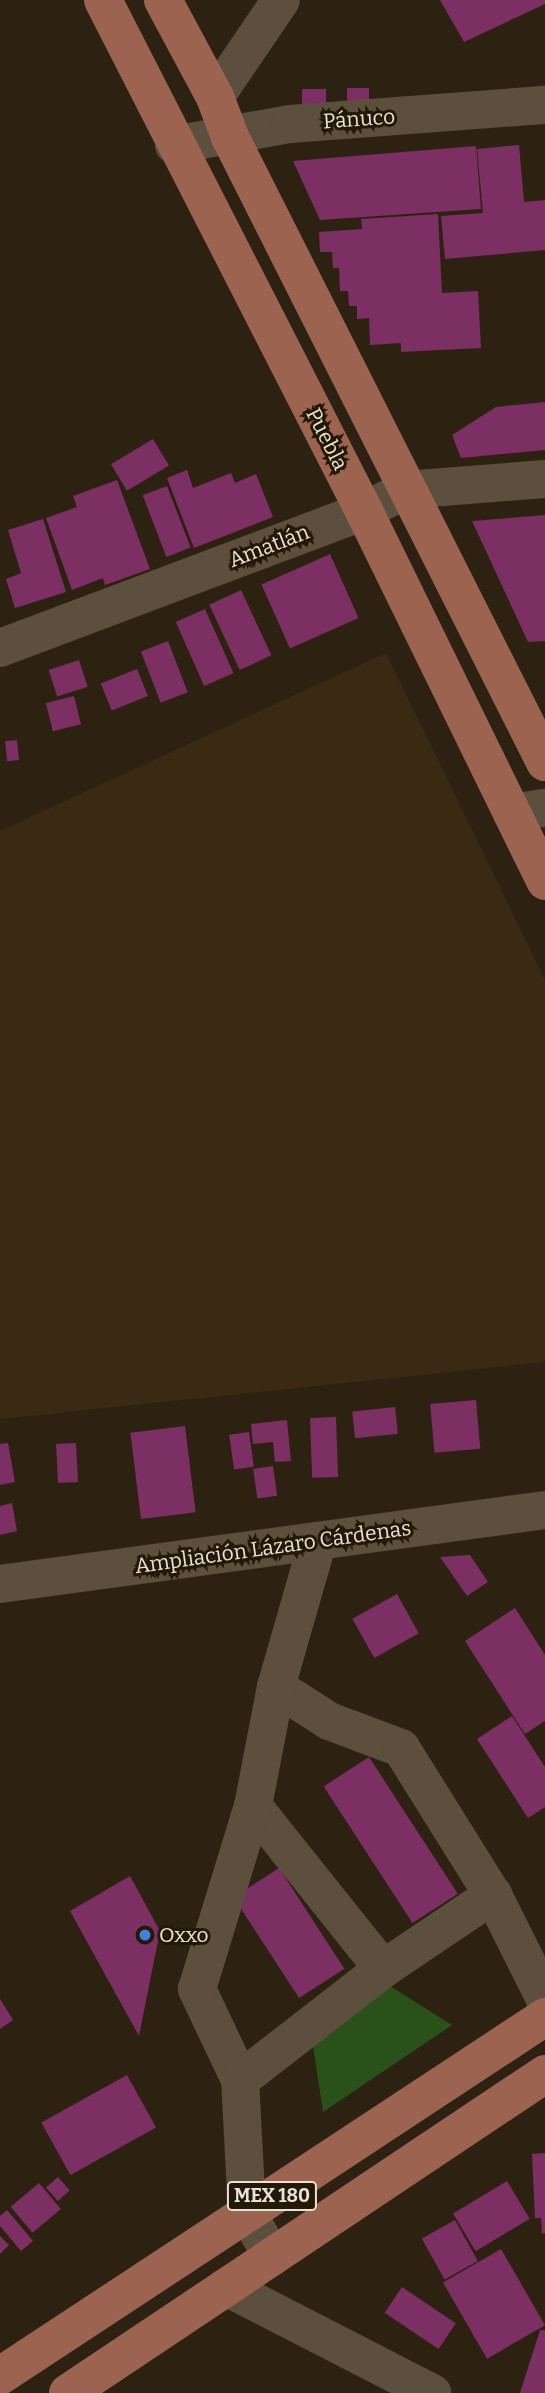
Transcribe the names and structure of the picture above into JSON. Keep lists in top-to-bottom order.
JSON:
{
  "streets": {
    "main road": ["Puebla", "MEX 180"],
    "street": ["Pánuco", "Amatlán", "Ampliación Lázaro Cárdenas"]
  },
  "crossings": [
    ["Pánuco", "Puebla"],
    ["Puebla", "Amatlán"]
  ],
  "places": ["Oxxo"]
}
